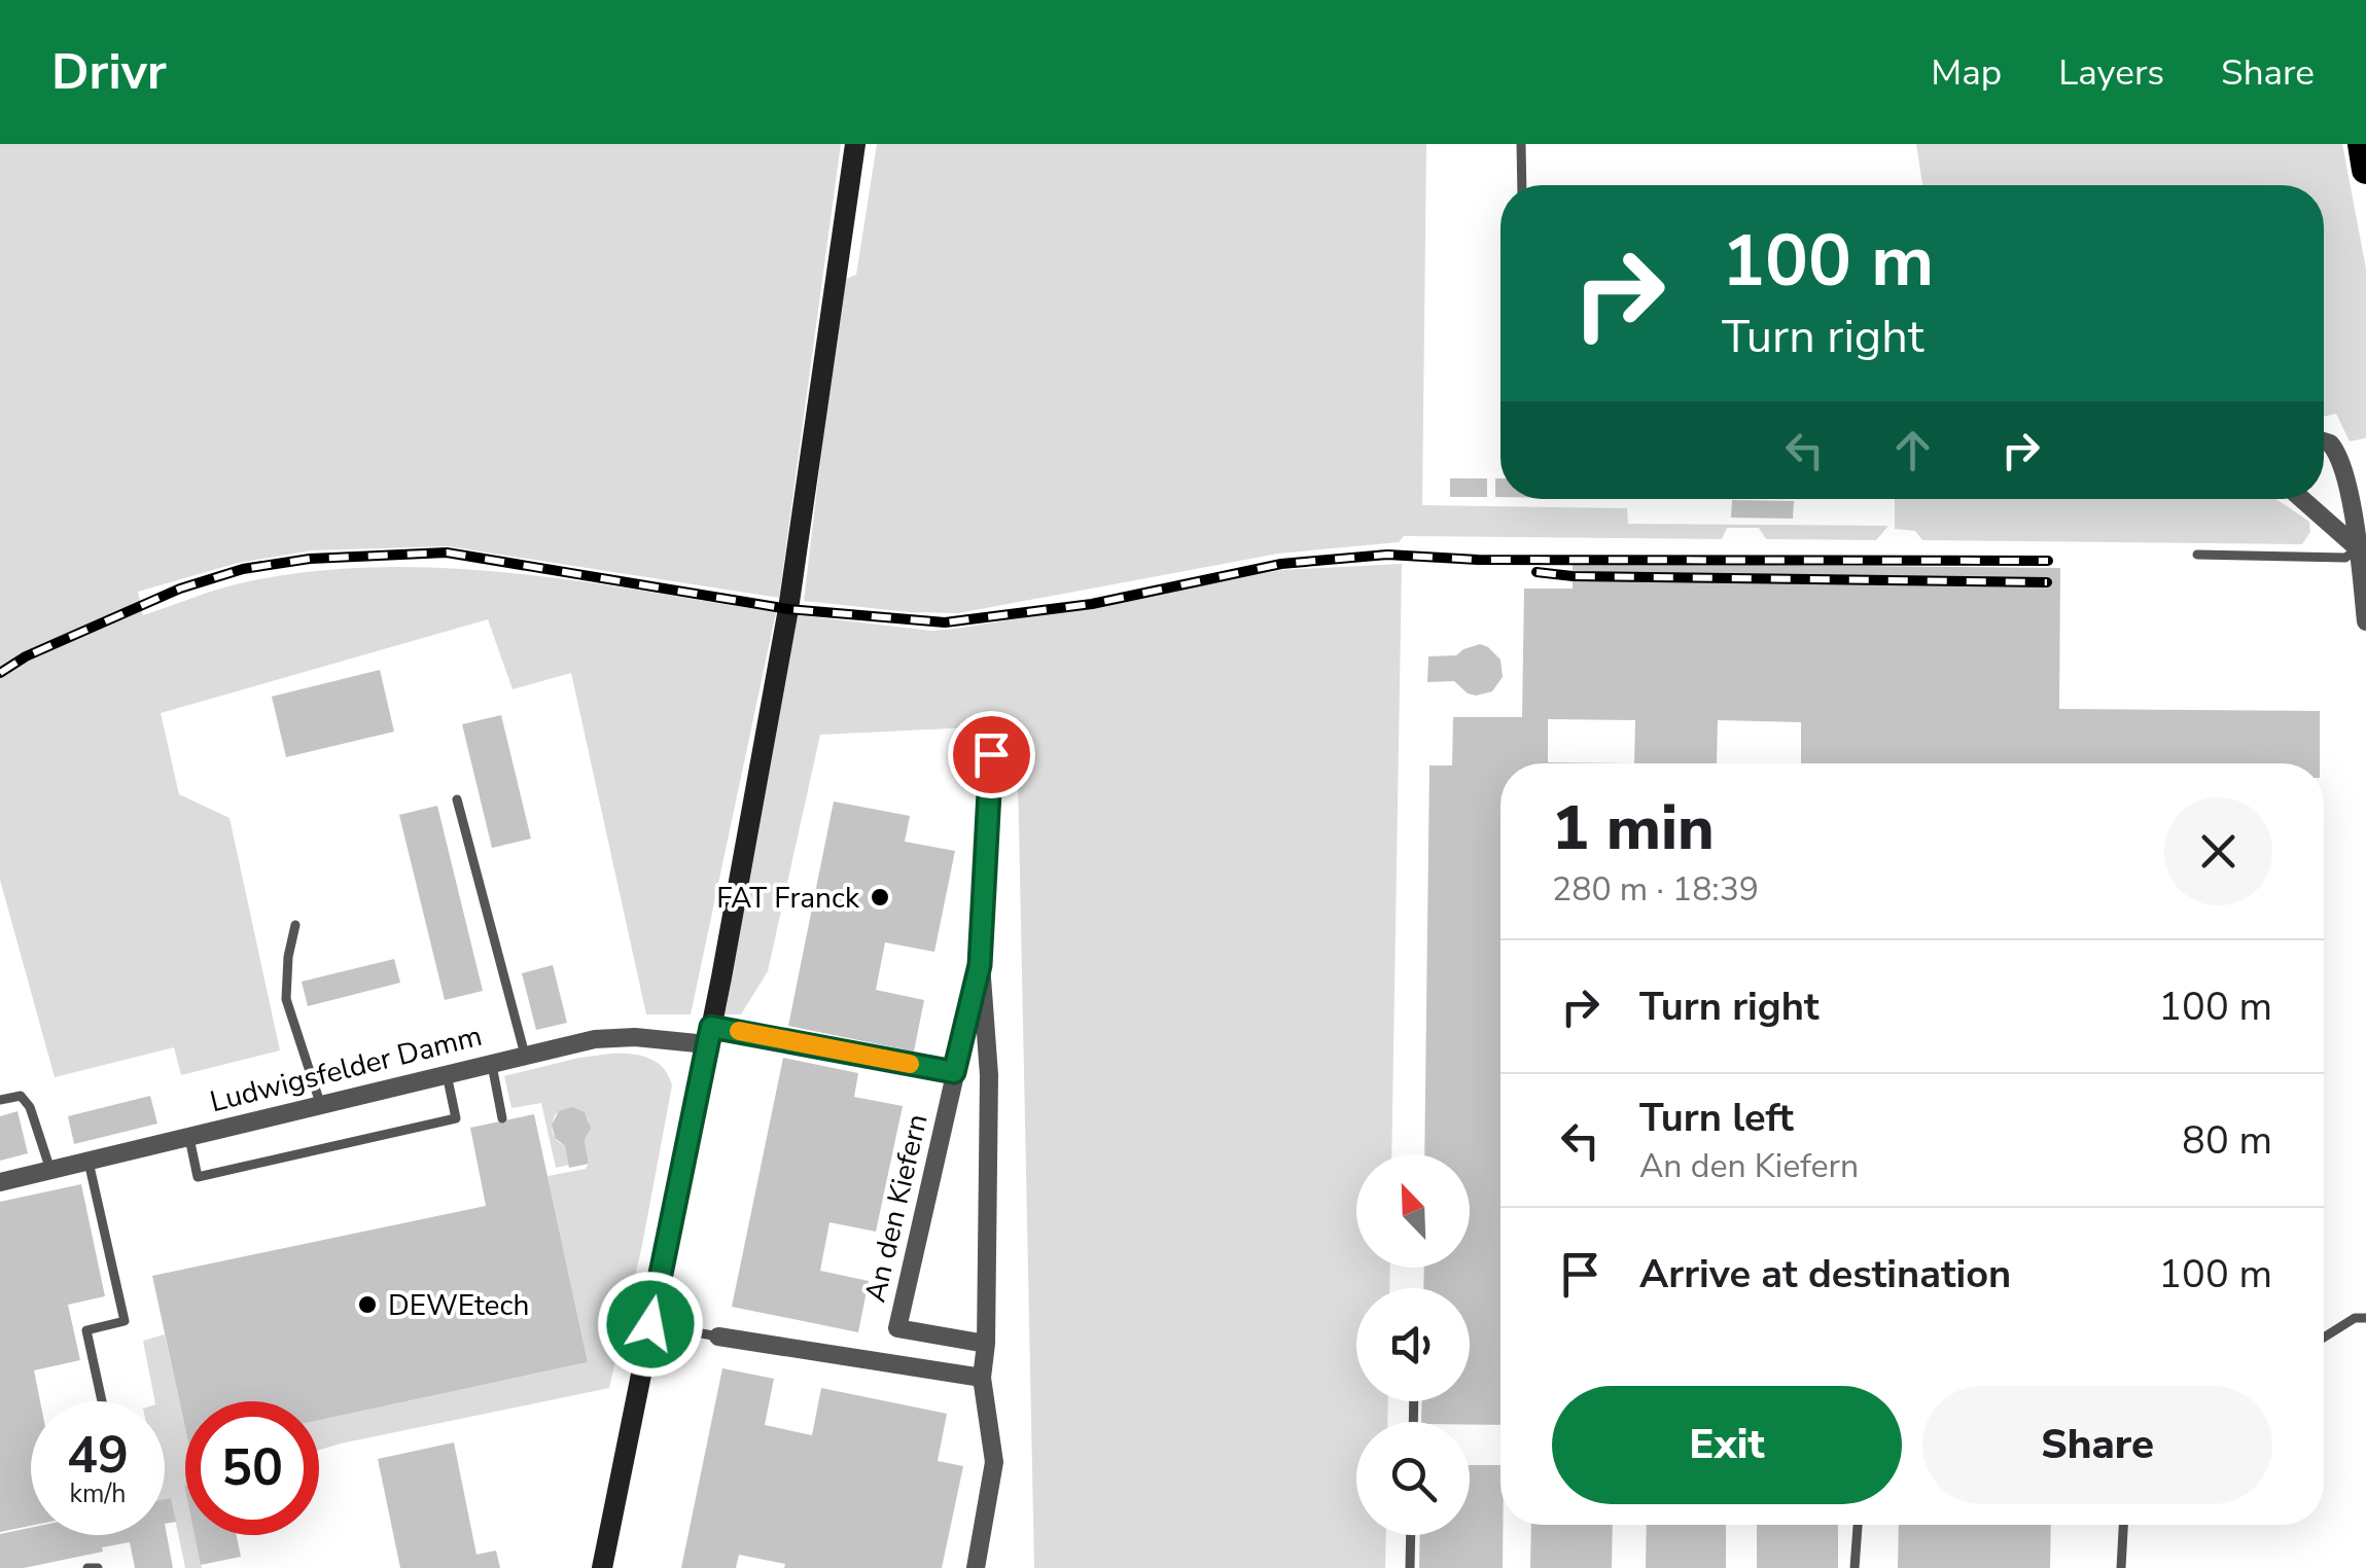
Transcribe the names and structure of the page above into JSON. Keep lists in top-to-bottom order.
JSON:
{
  "streets": {
    "street": ["Ludwigsfelder Damm", "An den Kiefern"]
  },
  "places": ["FAT Franck", "DEWEtech"],
  "north": "top left",
  "page": {
    "header": "Drivr",
    "nav": ["Map", "Layers", "Share"],
    "turn": ["100 m", "Turn right"],
    "heading": ["1 min", "280 m · 18:39"],
    "list": [
      {
        "name": "Turn right",
        "value": "100 m"
      },
      {
        "name": "Turn left",
        "note": "An den Kiefern",
        "value": "80 m"
      },
      {
        "name": "Arrive at destination",
        "value": "100 m"
      }
    ],
    "buttons": ["Exit", "Share"],
    "speed": "49 km/h",
    "limit": "50"
  }
}
